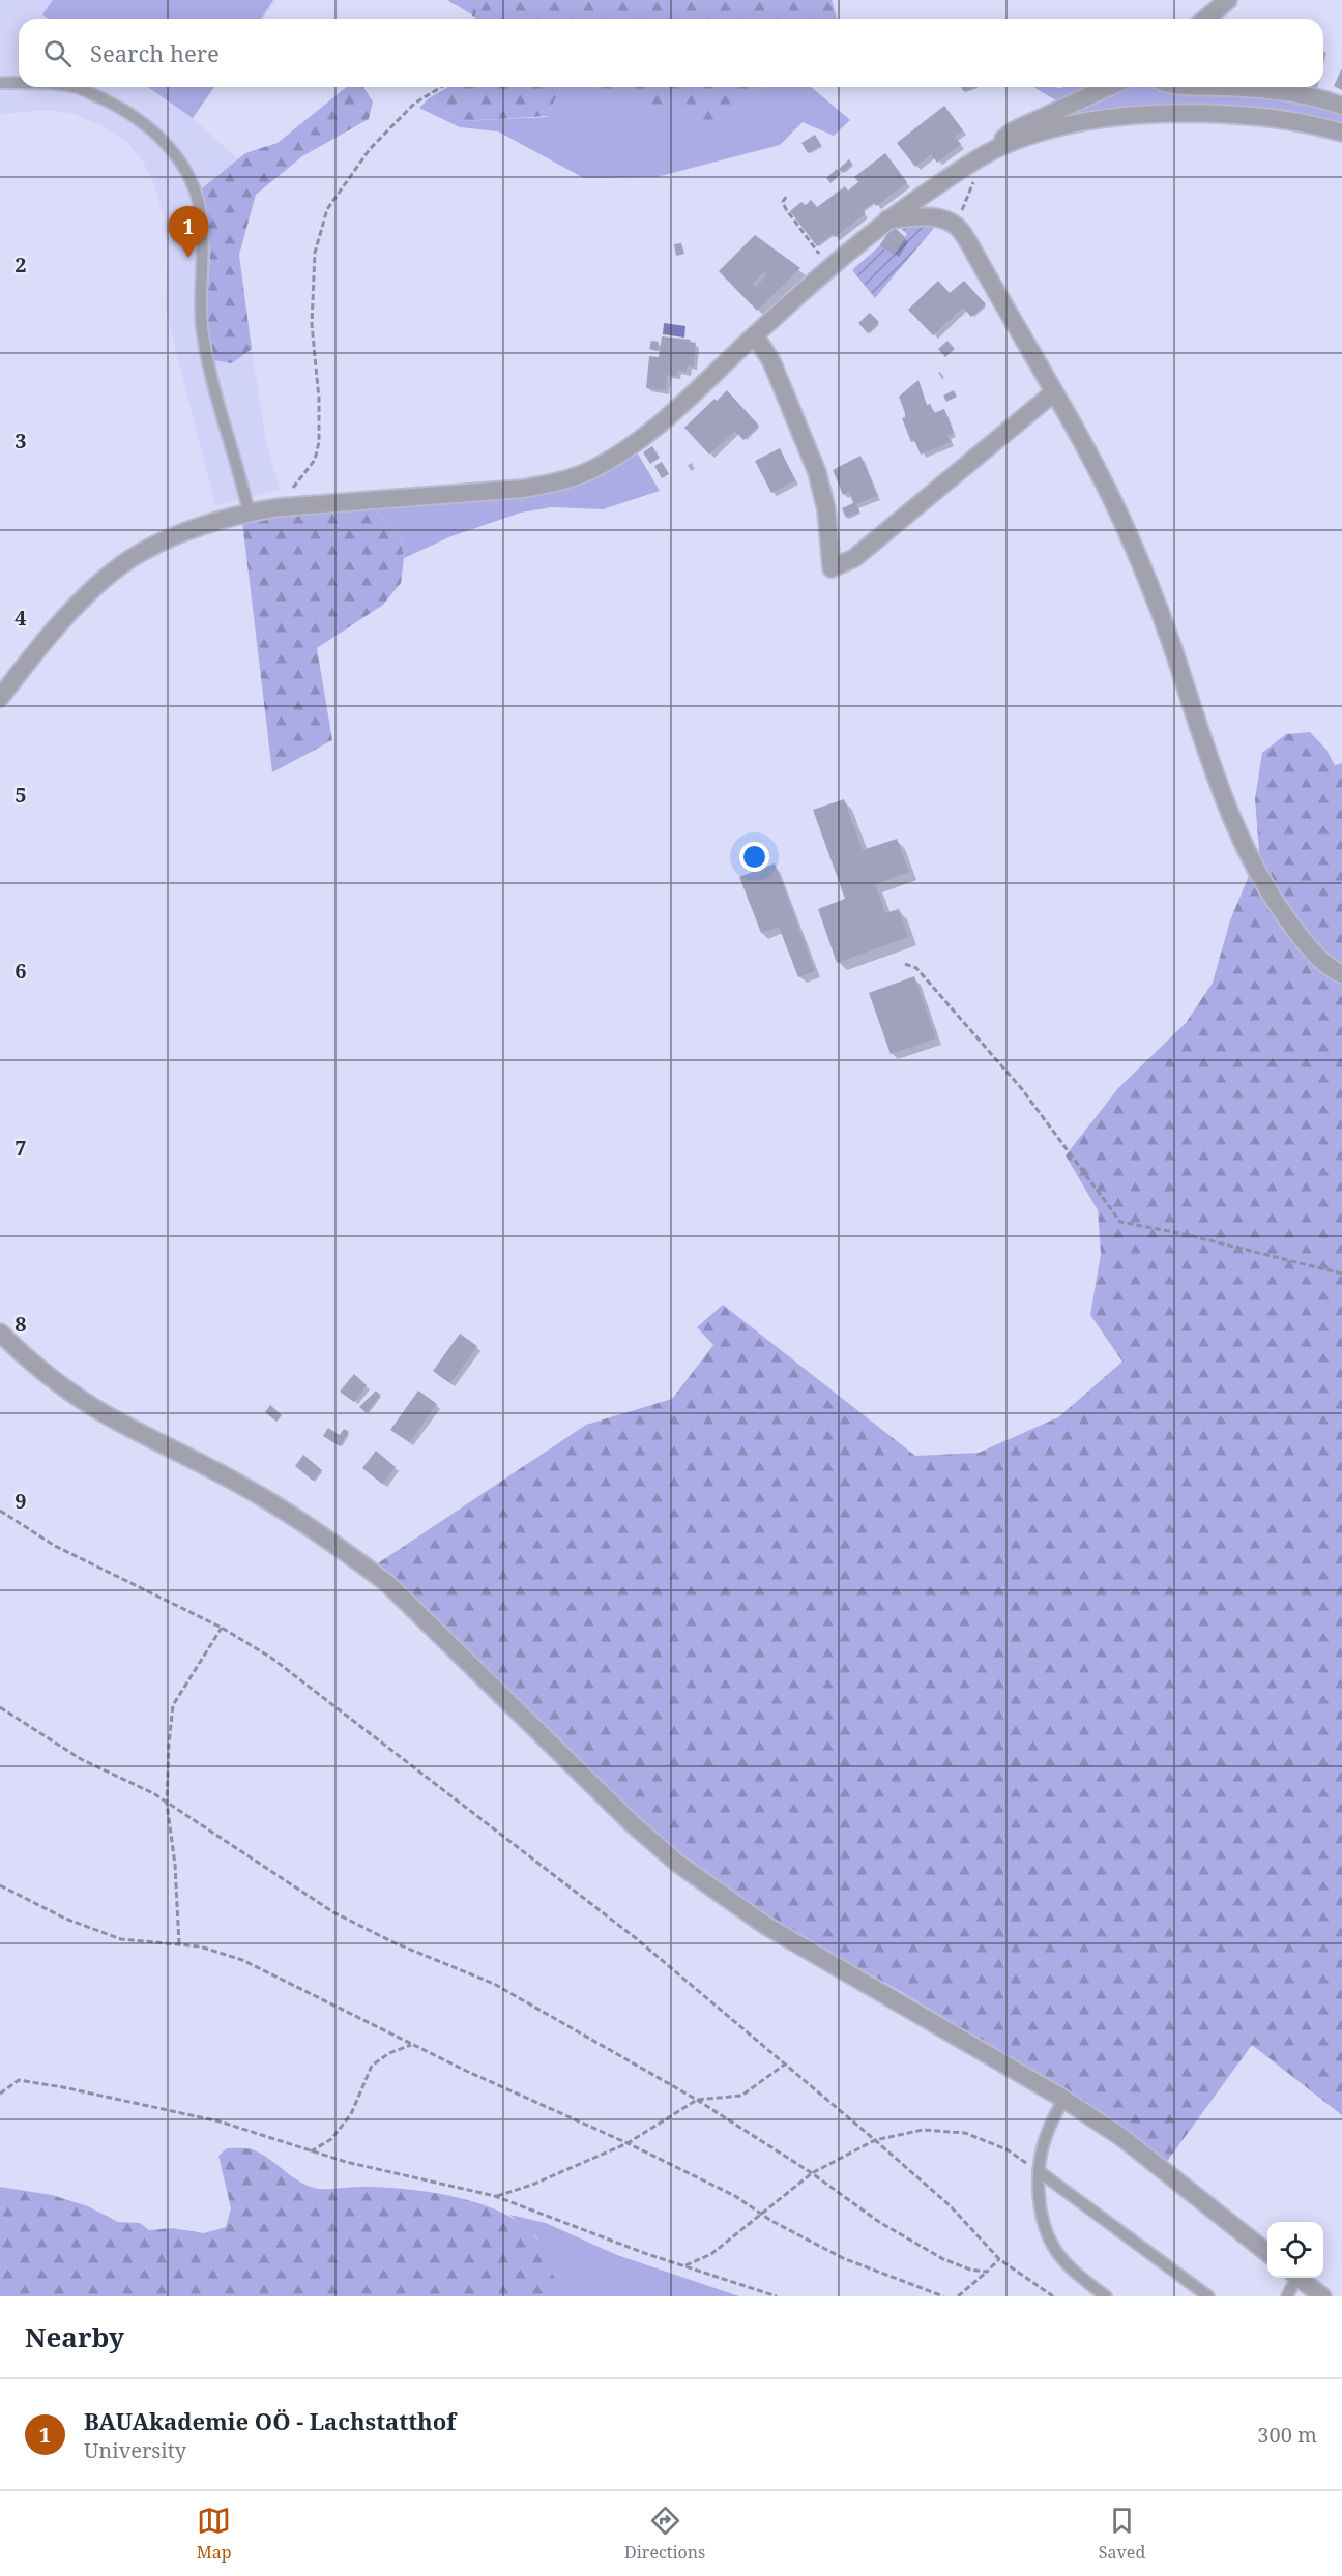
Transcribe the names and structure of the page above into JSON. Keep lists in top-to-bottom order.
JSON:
{
  "page": {
    "search": "Search here",
    "pins": "1",
    "heading": "Nearby",
    "list": [
      {
        "mark": "1",
        "name": "BAUAkademie OÖ - Lachstatthof",
        "note": "University",
        "value": "300 m"
      }
    ],
    "nav": ["Map", "Directions", "Saved"]
  },
  "grid": {
    "rows": [
      "2",
      "3",
      "4",
      "5",
      "6",
      "7",
      "8",
      "9"
    ]
  }
}
